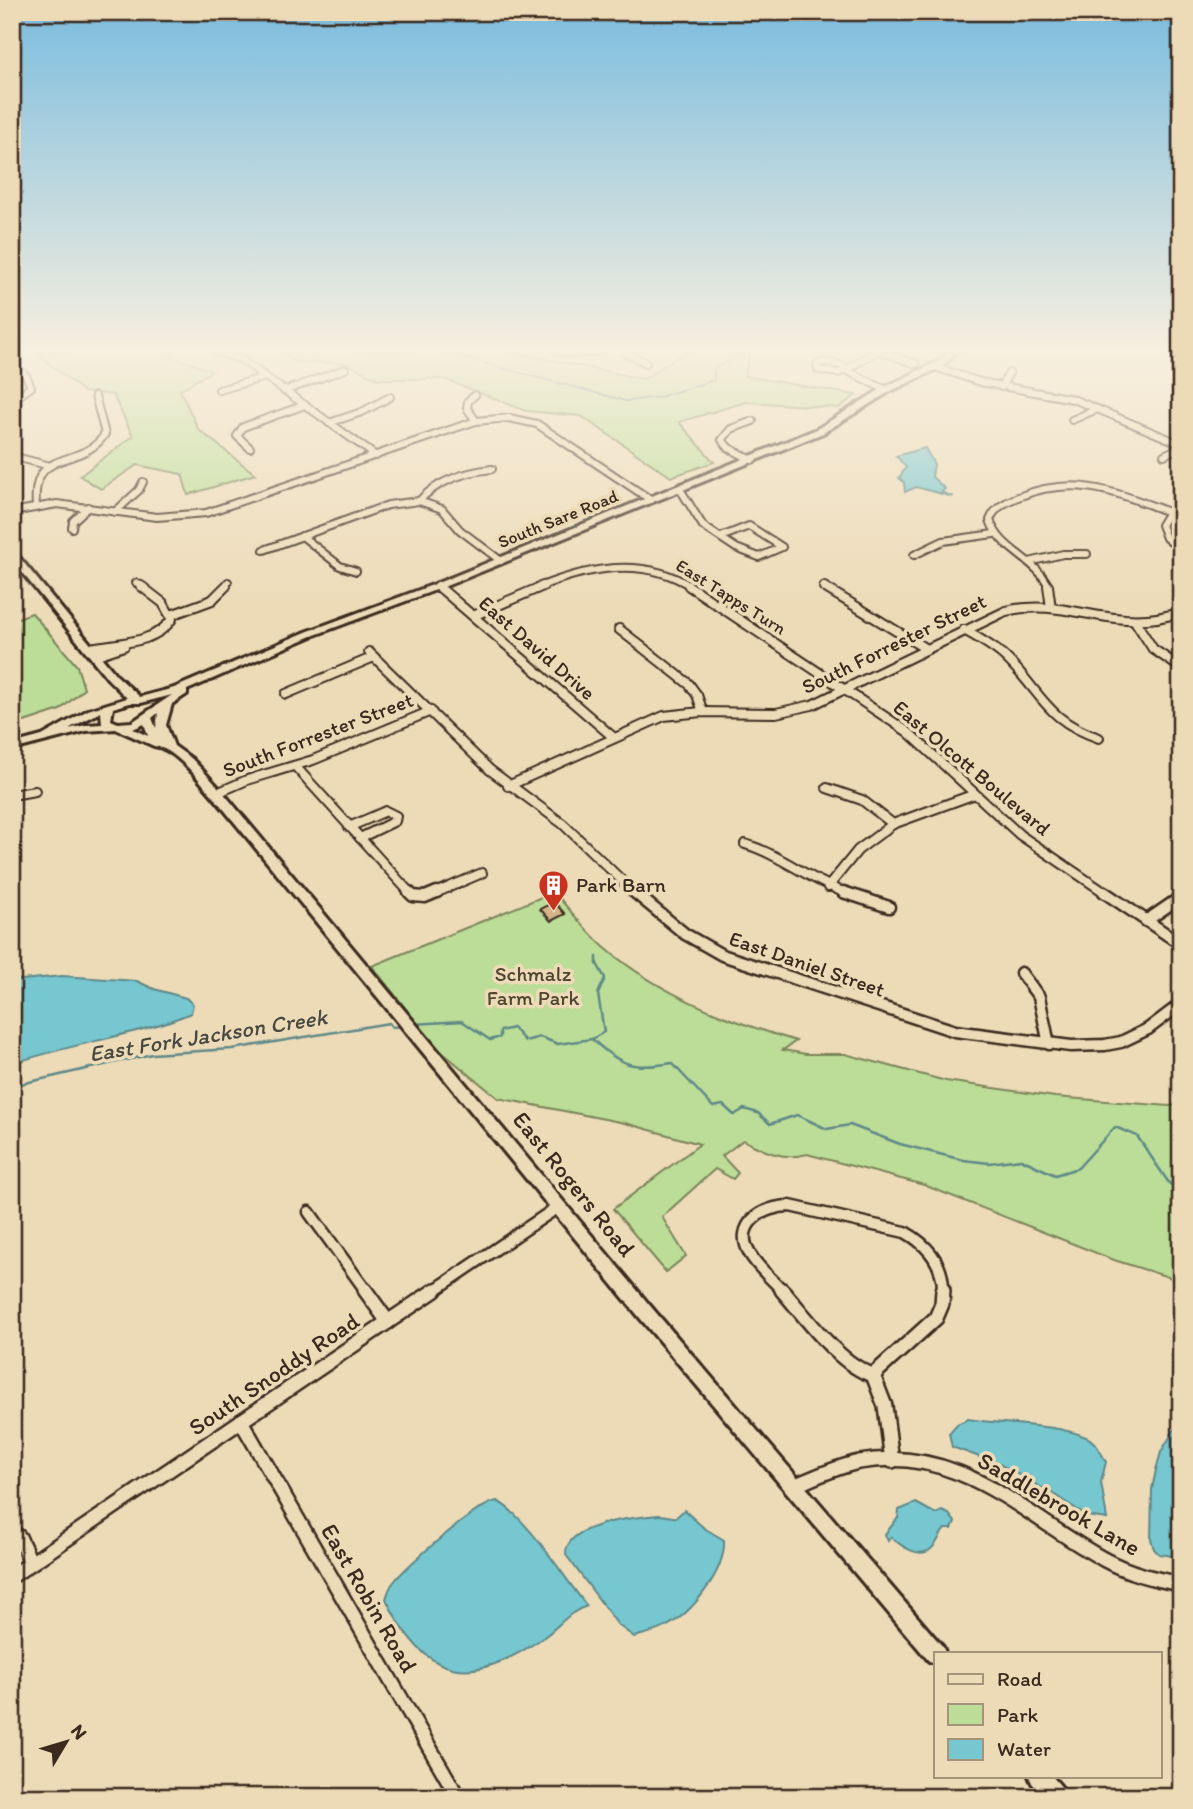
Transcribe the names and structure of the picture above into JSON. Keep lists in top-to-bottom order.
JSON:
{
  "streets": {
    "main road": ["South Sare Road", "East Rogers Road"],
    "street": [
      "East Tapps Turn",
      "South Forrester Street",
      "East David Drive",
      "East Olcott Boulevard",
      "East Daniel Street",
      "South Snoddy Road",
      "Saddlebrook Lane",
      "East Robin Road"
    ]
  },
  "crossings": [
    ["South Sare Road", "East David Drive"],
    ["South Sare Road", "East Rogers Road"],
    ["East Tapps Turn", "South Forrester Street"],
    ["East Tapps Turn", "East David Drive"],
    ["East Tapps Turn", "East Olcott Boulevard"],
    ["South Forrester Street", "East David Drive"],
    ["South Forrester Street", "East Olcott Boulevard"],
    ["South Forrester Street", "East Daniel Street"],
    ["South Forrester Street", "East Rogers Road"],
    ["East Rogers Road", "South Snoddy Road"],
    ["East Rogers Road", "Saddlebrook Lane"],
    ["South Snoddy Road", "East Robin Road"]
  ],
  "water": ["East Fork Jackson Creek"],
  "parks": ["Schmalz Farm Park"],
  "places": {
    "building": ["Park Barn"]
  },
  "legend": ["Road", "Park", "Water"],
  "north": "top right"
}
